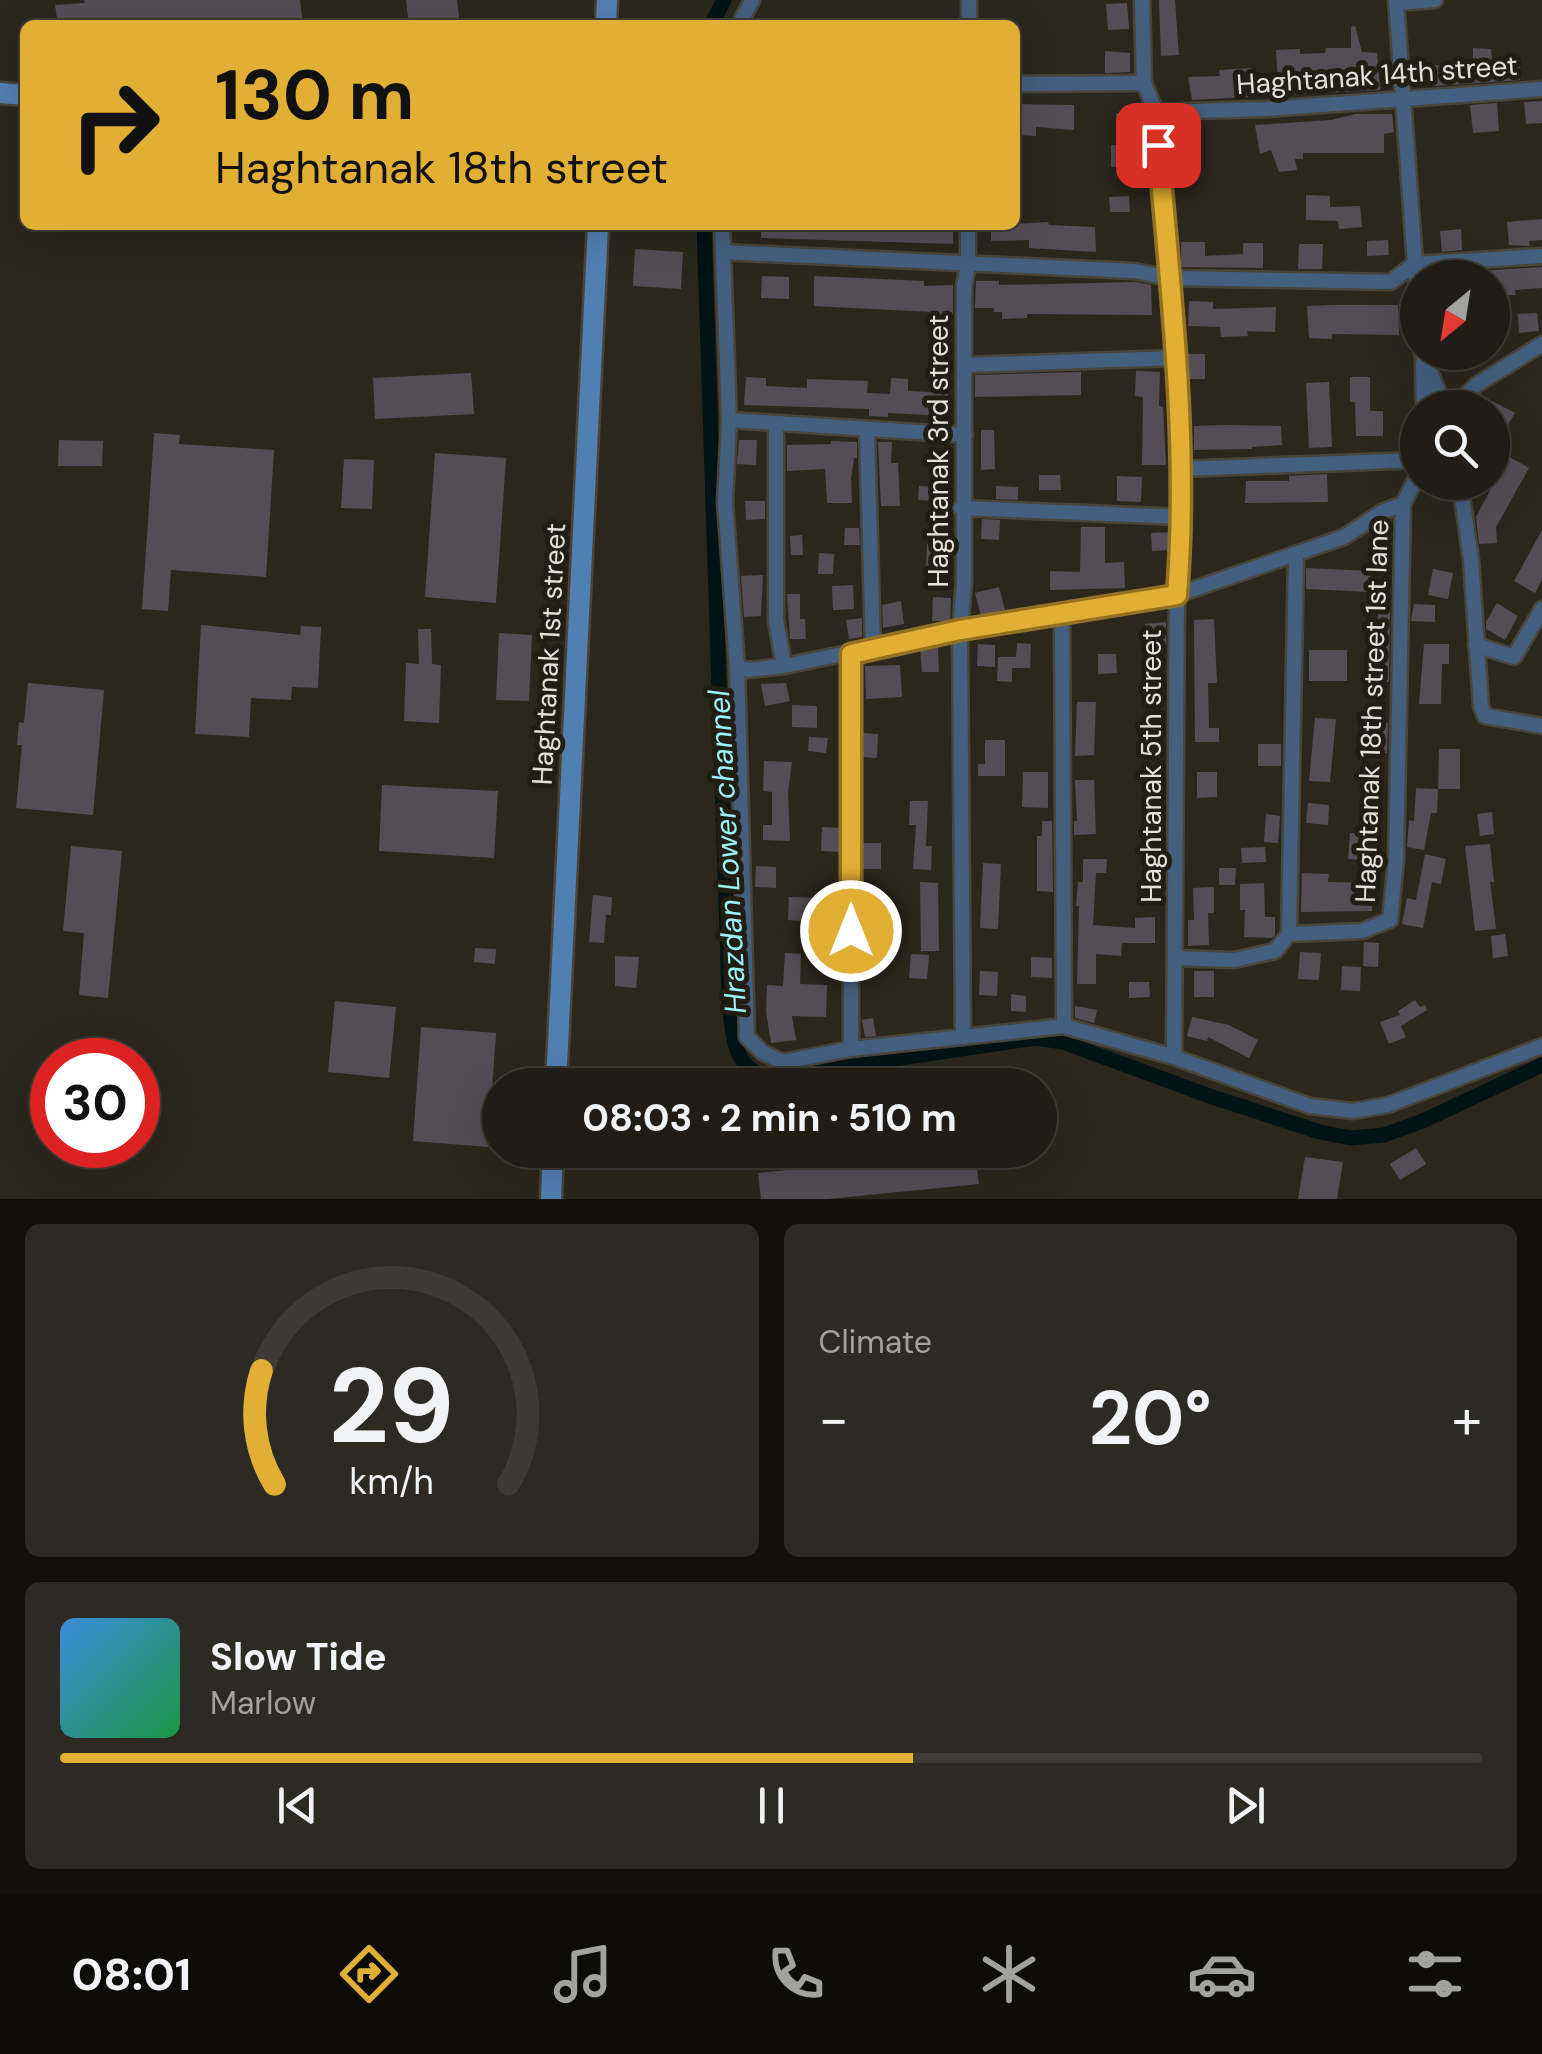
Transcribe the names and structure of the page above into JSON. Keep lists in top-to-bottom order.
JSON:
{
  "streets": {
    "main road": ["Haghtanak 1st street"],
    "street": [
      "Haghtanak 14th street",
      "Haghtanak 3rd street",
      "Haghtanak 18th street 1st lane",
      "Haghtanak 5th street"
    ]
  },
  "crossings": [
    ["Haghtanak 14th street", "Haghtanak 5th street"]
  ],
  "water": ["Hrazdan Lower channel"],
  "north": "bottom left",
  "page": {
    "turn": ["130 m", "Haghtanak 18th street"],
    "limit": "30",
    "trip": "08:03 · 2 min · 510 m",
    "tile": "Climate",
    "heat": ["−", "20°", "+"],
    "song": ["Slow Tide", "Marlow"],
    "tabs": "08:01",
    "gauge": ["29", "km/h"]
  }
}
